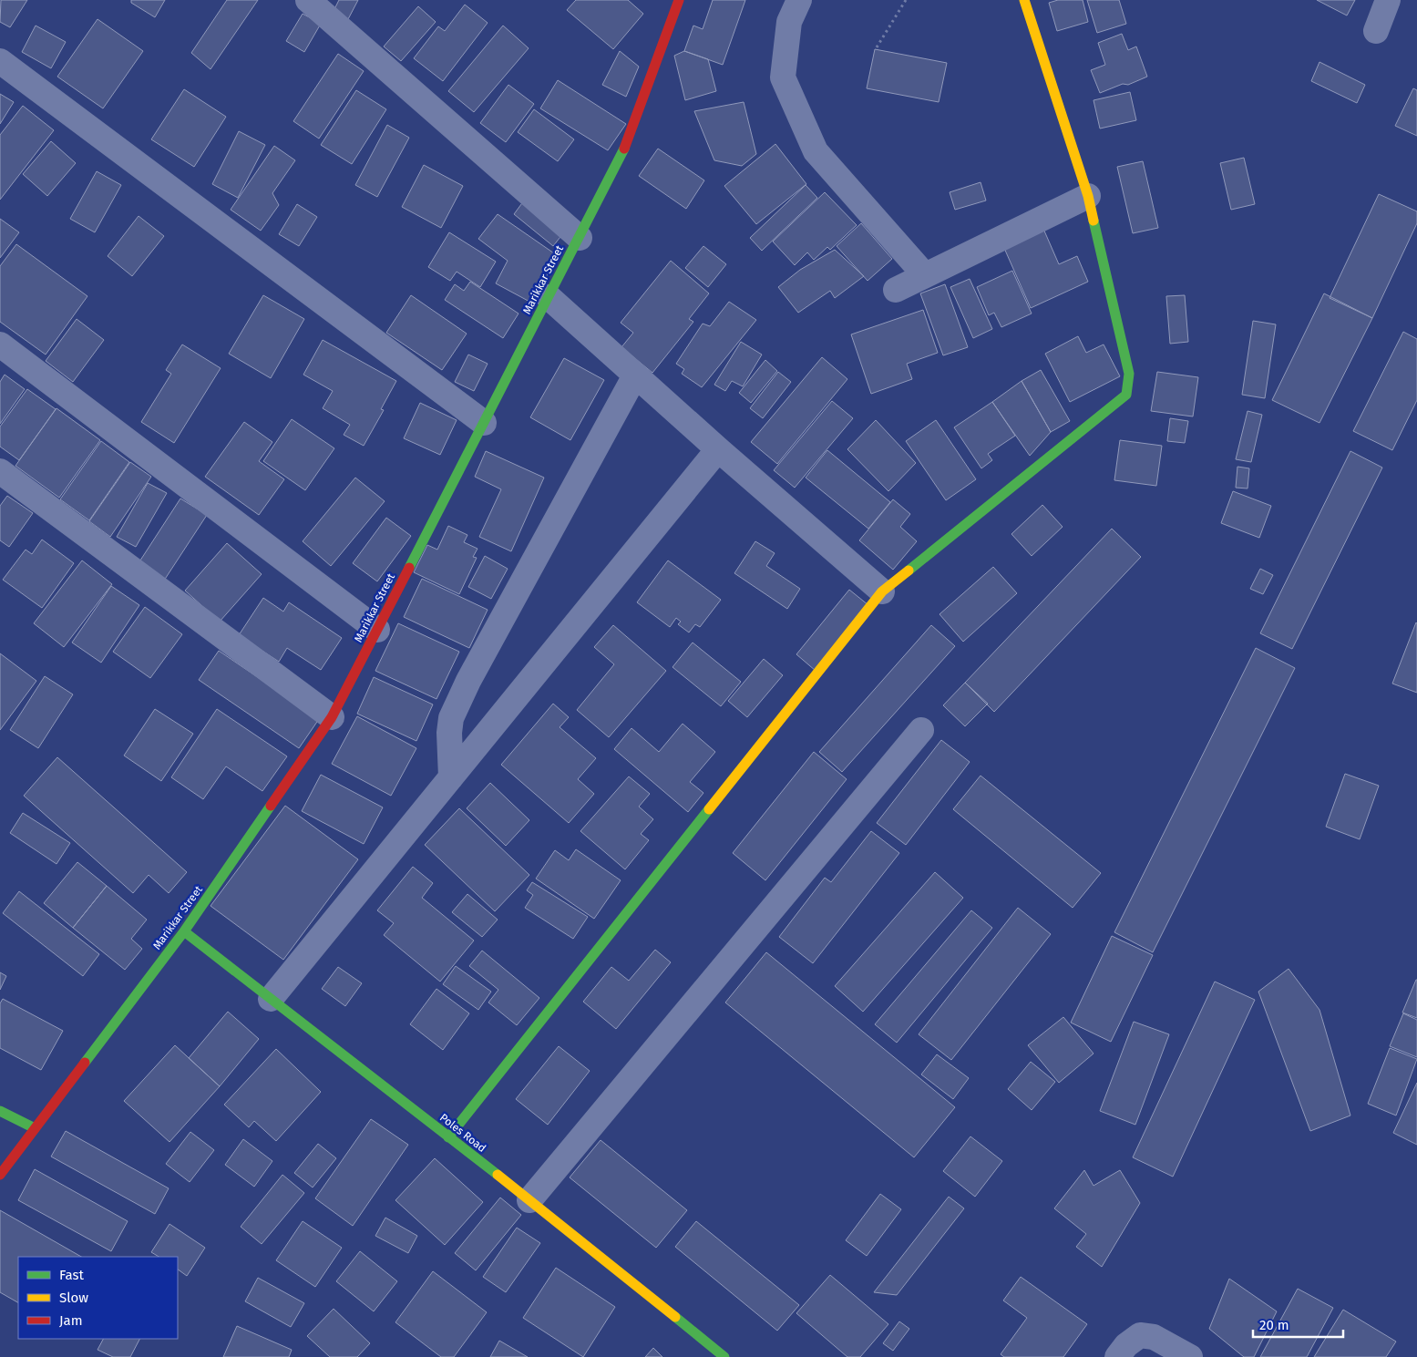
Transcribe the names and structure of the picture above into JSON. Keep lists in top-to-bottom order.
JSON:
{
  "streets": {
    "street": ["Marikkar Street", "Poles Road"]
  },
  "crossings": [
    ["Marikkar Street", "Poles Road"]
  ],
  "legend": ["Fast", "Slow", "Jam"],
  "scale_bar": "20 m"
}
